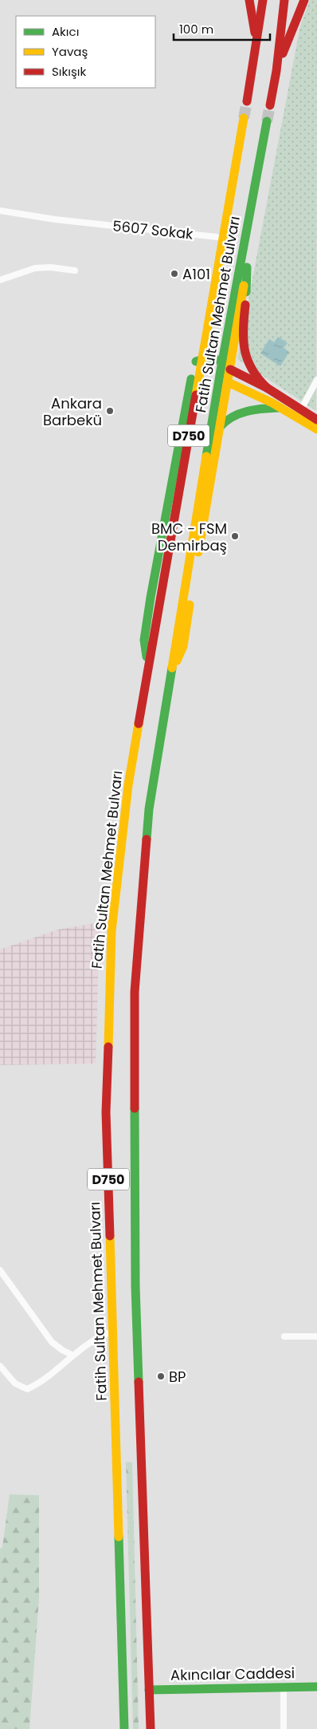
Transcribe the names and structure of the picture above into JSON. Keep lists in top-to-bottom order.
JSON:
{
  "streets": {
    "main road": ["Fatih Sultan Mehmet Bulvarı", "D750", "Akıncılar Caddesi"],
    "street": ["5607 Sokak"]
  },
  "crossings": [
    ["Fatih Sultan Mehmet Bulvarı", "Akıncılar Caddesi"]
  ],
  "places": [
    "A101",
    "Ankara Barbekü",
    "BMC - FSM Demirbaş",
    "BP"
  ],
  "legend": ["Akıcı", "Yavaş", "Sıkışık"],
  "scale_bar": "100 m"
}
